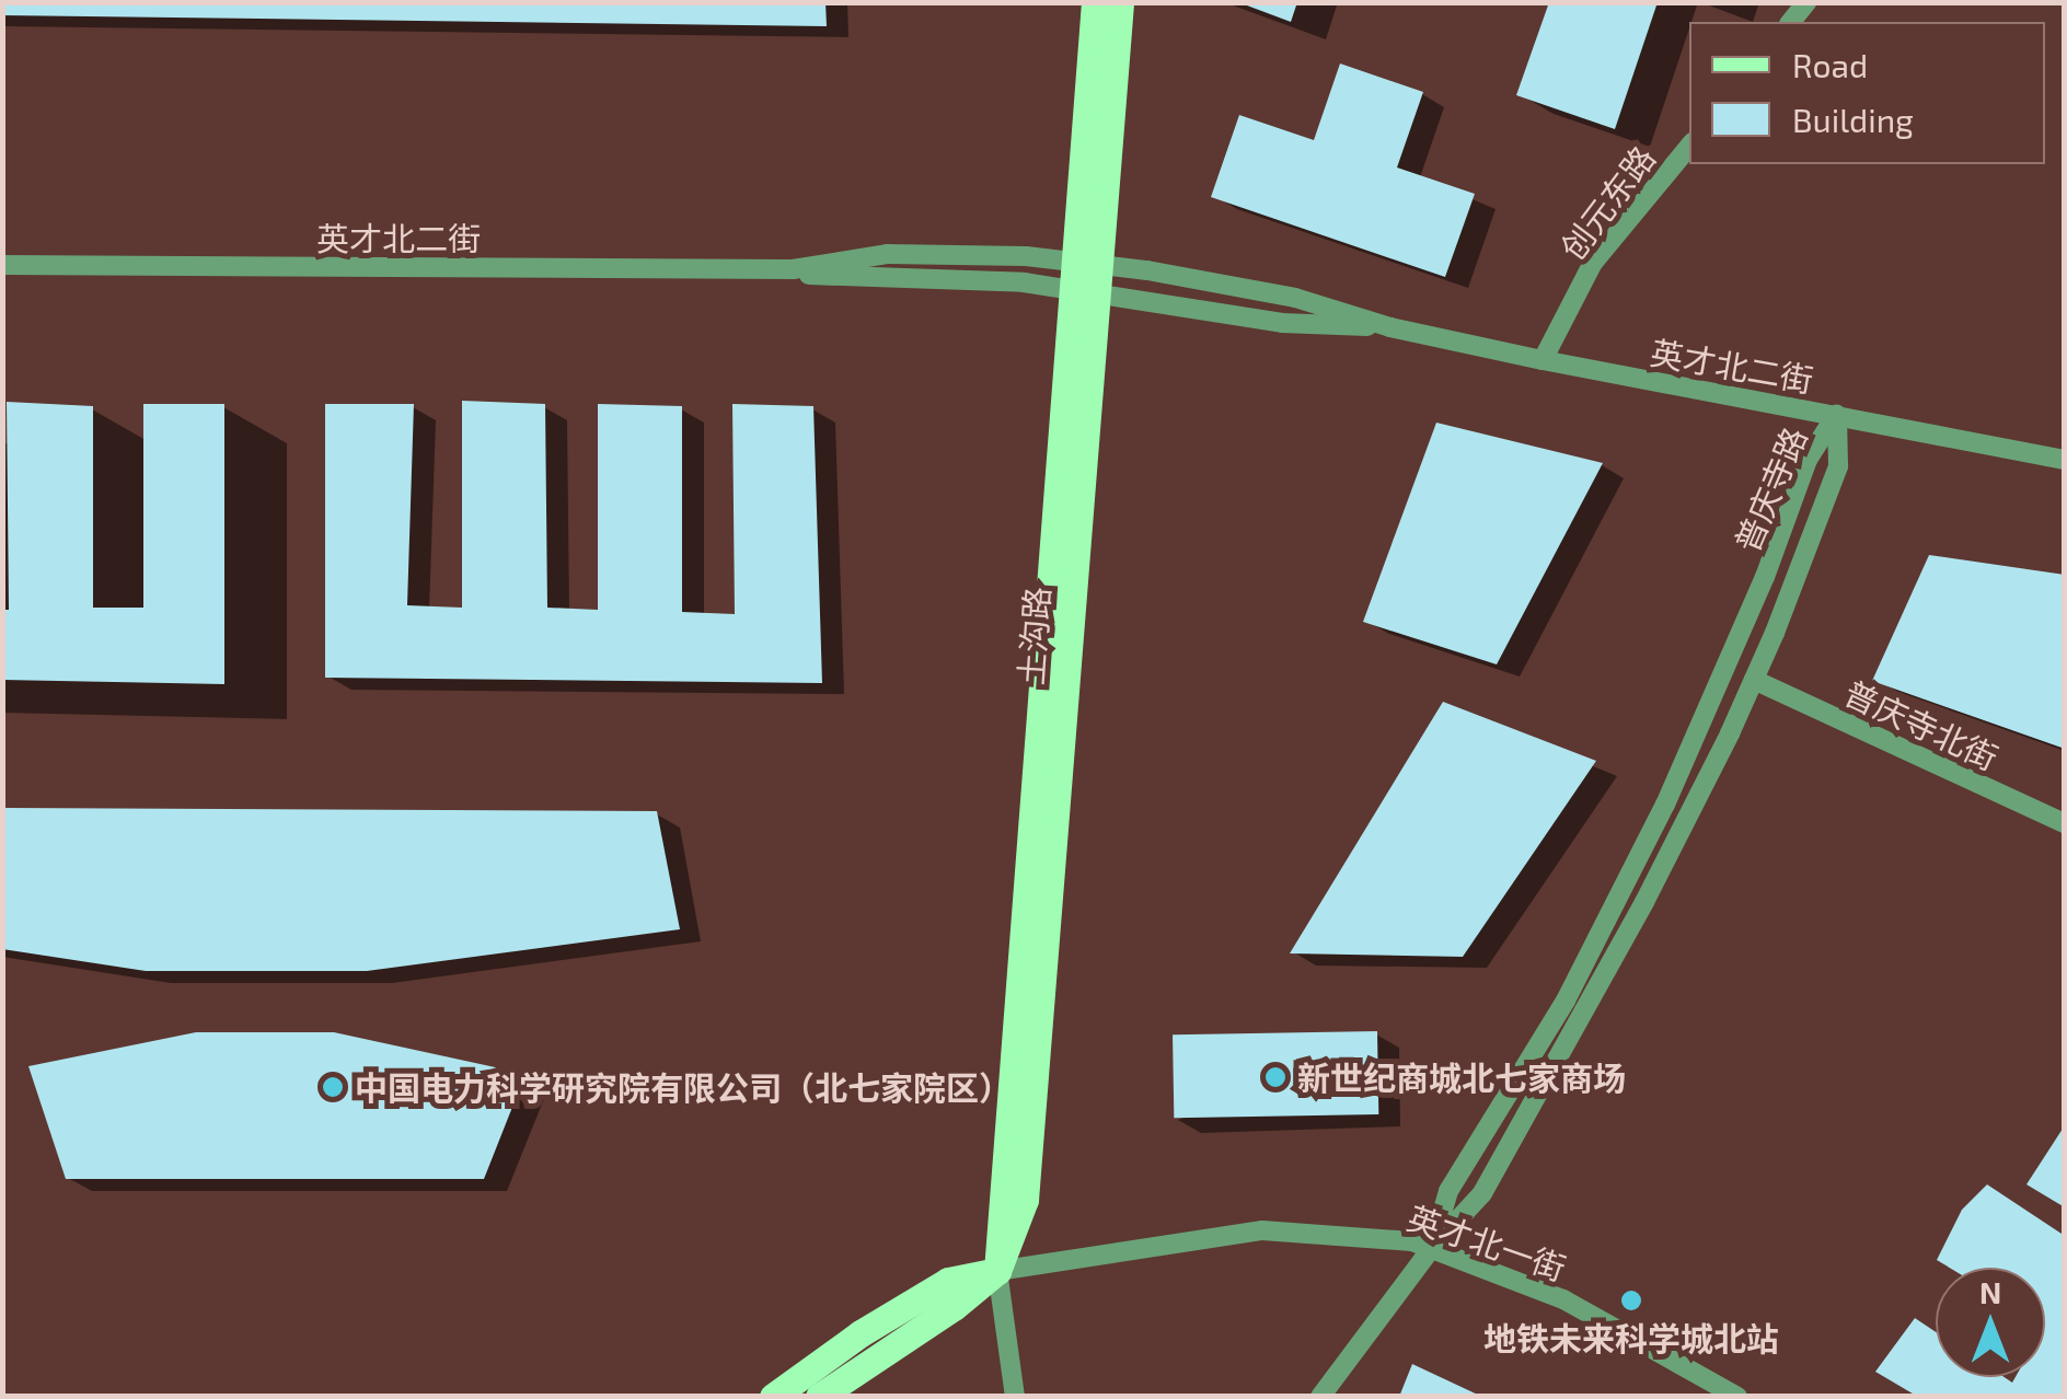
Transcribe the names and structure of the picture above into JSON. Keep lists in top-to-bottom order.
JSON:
{
  "streets": {
    "main road": ["土沟路"],
    "street": [
      "创元东路",
      "英才北二街",
      "普庆寺路",
      "普庆寺北街",
      "英才北一街"
    ]
  },
  "crossings": [
    ["创元东路", "英才北二街"],
    ["英才北二街", "普庆寺路"],
    ["英才北二街", "土沟路"],
    ["普庆寺路", "普庆寺北街"],
    ["普庆寺路", "英才北一街"],
    ["土沟路", "英才北一街"]
  ],
  "places": ["新世纪商城北七家商场", "中国电力科学研究院有限公司（北七家院区）", "地铁未来科学城北站"],
  "legend": ["Road", "Building"],
  "north": "top"
}
